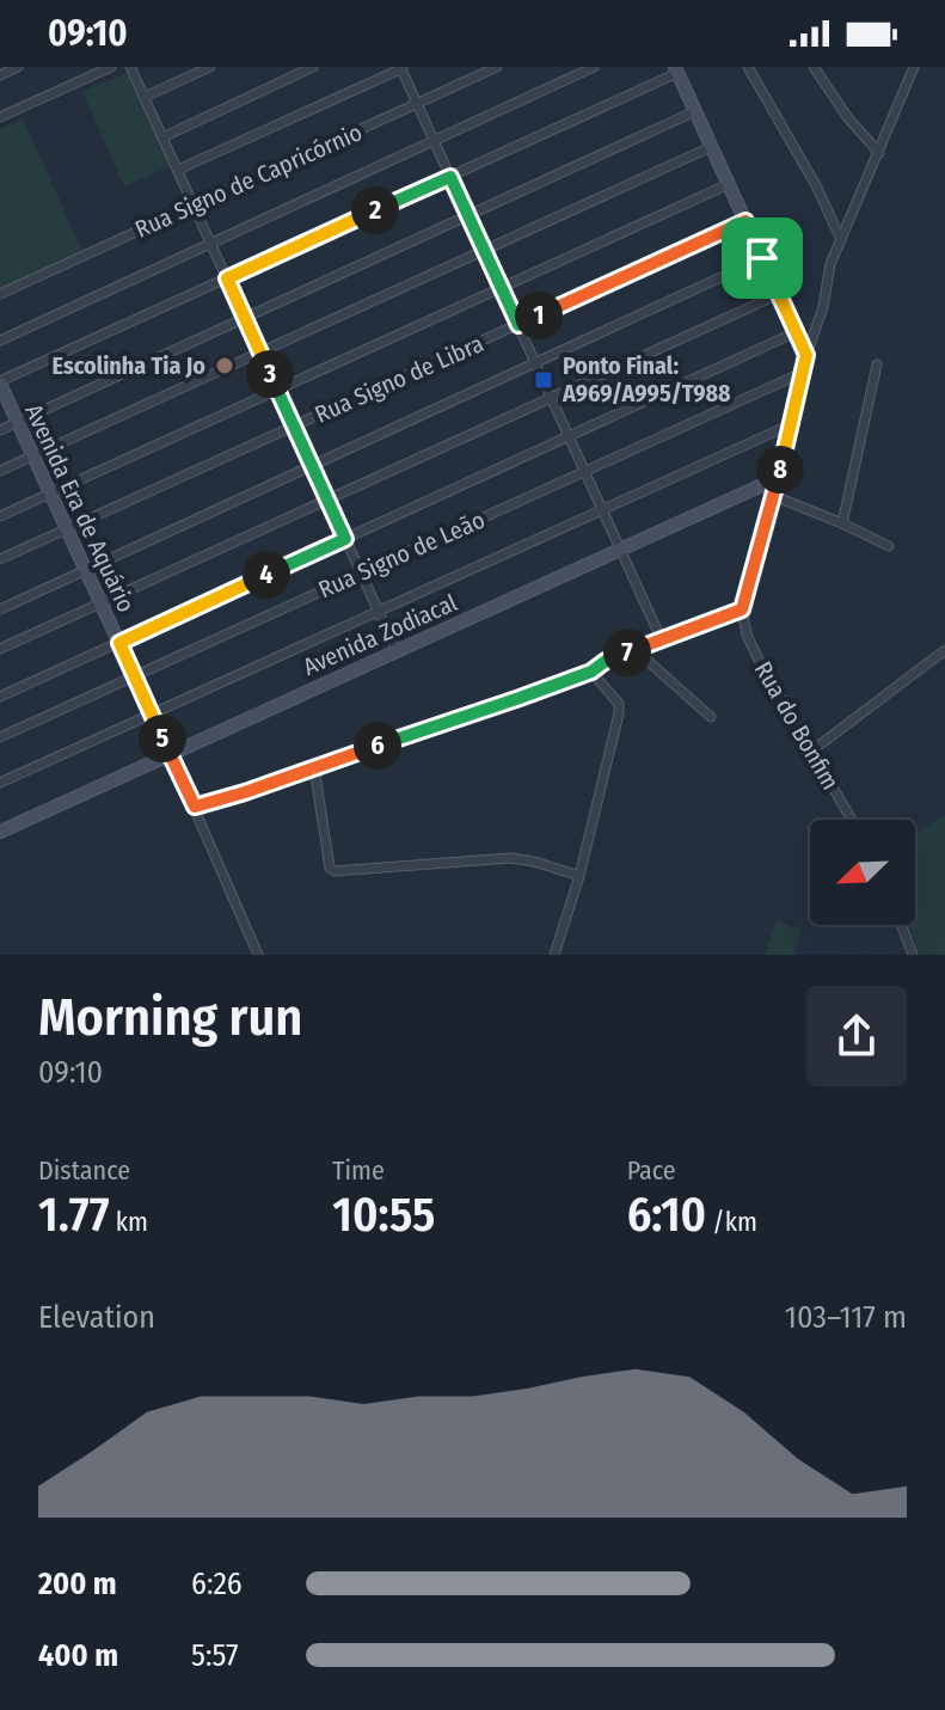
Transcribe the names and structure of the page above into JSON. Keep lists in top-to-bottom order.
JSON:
{
  "streets": {
    "street": [
      "Rua Signo de Capricórnio",
      "Rua Signo de Libra",
      "Avenida Era de Aquário",
      "Rua Signo de Leão",
      "Avenida Zodiacal",
      "Rua do Bonfim"
    ]
  },
  "crossings": [
    ["Rua Signo de Libra", "Avenida Era de Aquário"],
    ["Avenida Era de Aquário", "Rua Signo de Leão"],
    ["Avenida Era de Aquário", "Avenida Zodiacal"]
  ],
  "places": {
    "other": ["Escolinha Tia Jo"],
    "transit": ["Ponto Final: A969/A995/T988"]
  },
  "north": "bottom left",
  "page": {
    "status": "09:10",
    "pins": [
      "2",
      "1",
      "3",
      "8",
      "4",
      "7",
      "5",
      "6"
    ],
    "heading": ["Morning run", "09:10"],
    "stats": [
      ["Distance", "1.77 km"],
      ["Time", "10:55"],
      ["Pace", "6:10 /km"]
    ],
    "chart": ["Elevation", "103–117 m"],
    "list": [
      {
        "name": "200 m",
        "note": "6:26"
      },
      {
        "name": "400 m",
        "note": "5:57"
      }
    ]
  }
}
